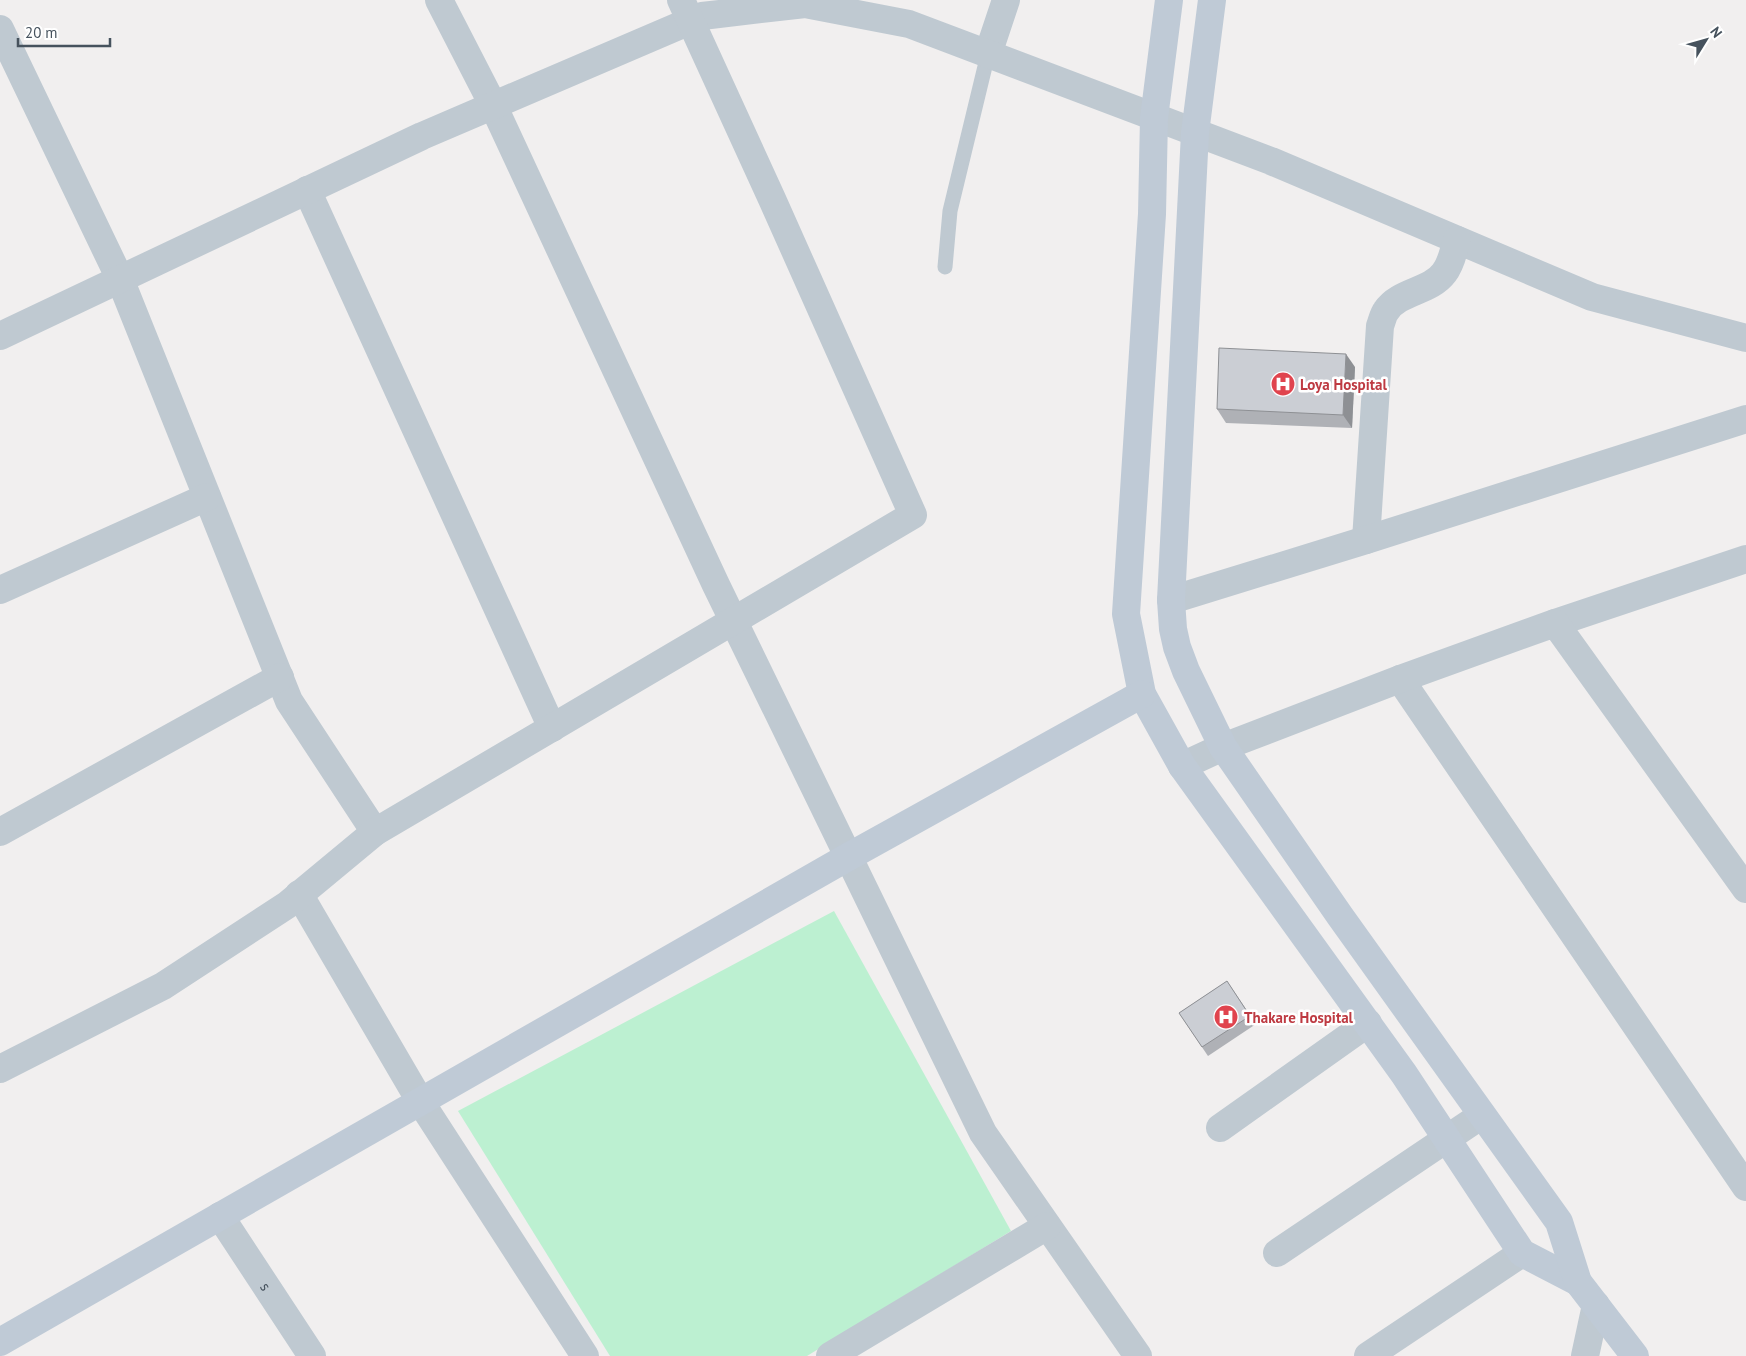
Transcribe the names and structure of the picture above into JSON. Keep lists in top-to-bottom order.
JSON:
{
  "streets": {
    "street": ["s"]
  },
  "places": {
    "hospital": ["Loya Hospital", "Thakare Hospital"]
  },
  "scale_bar": "20 m",
  "north": "top right"
}
